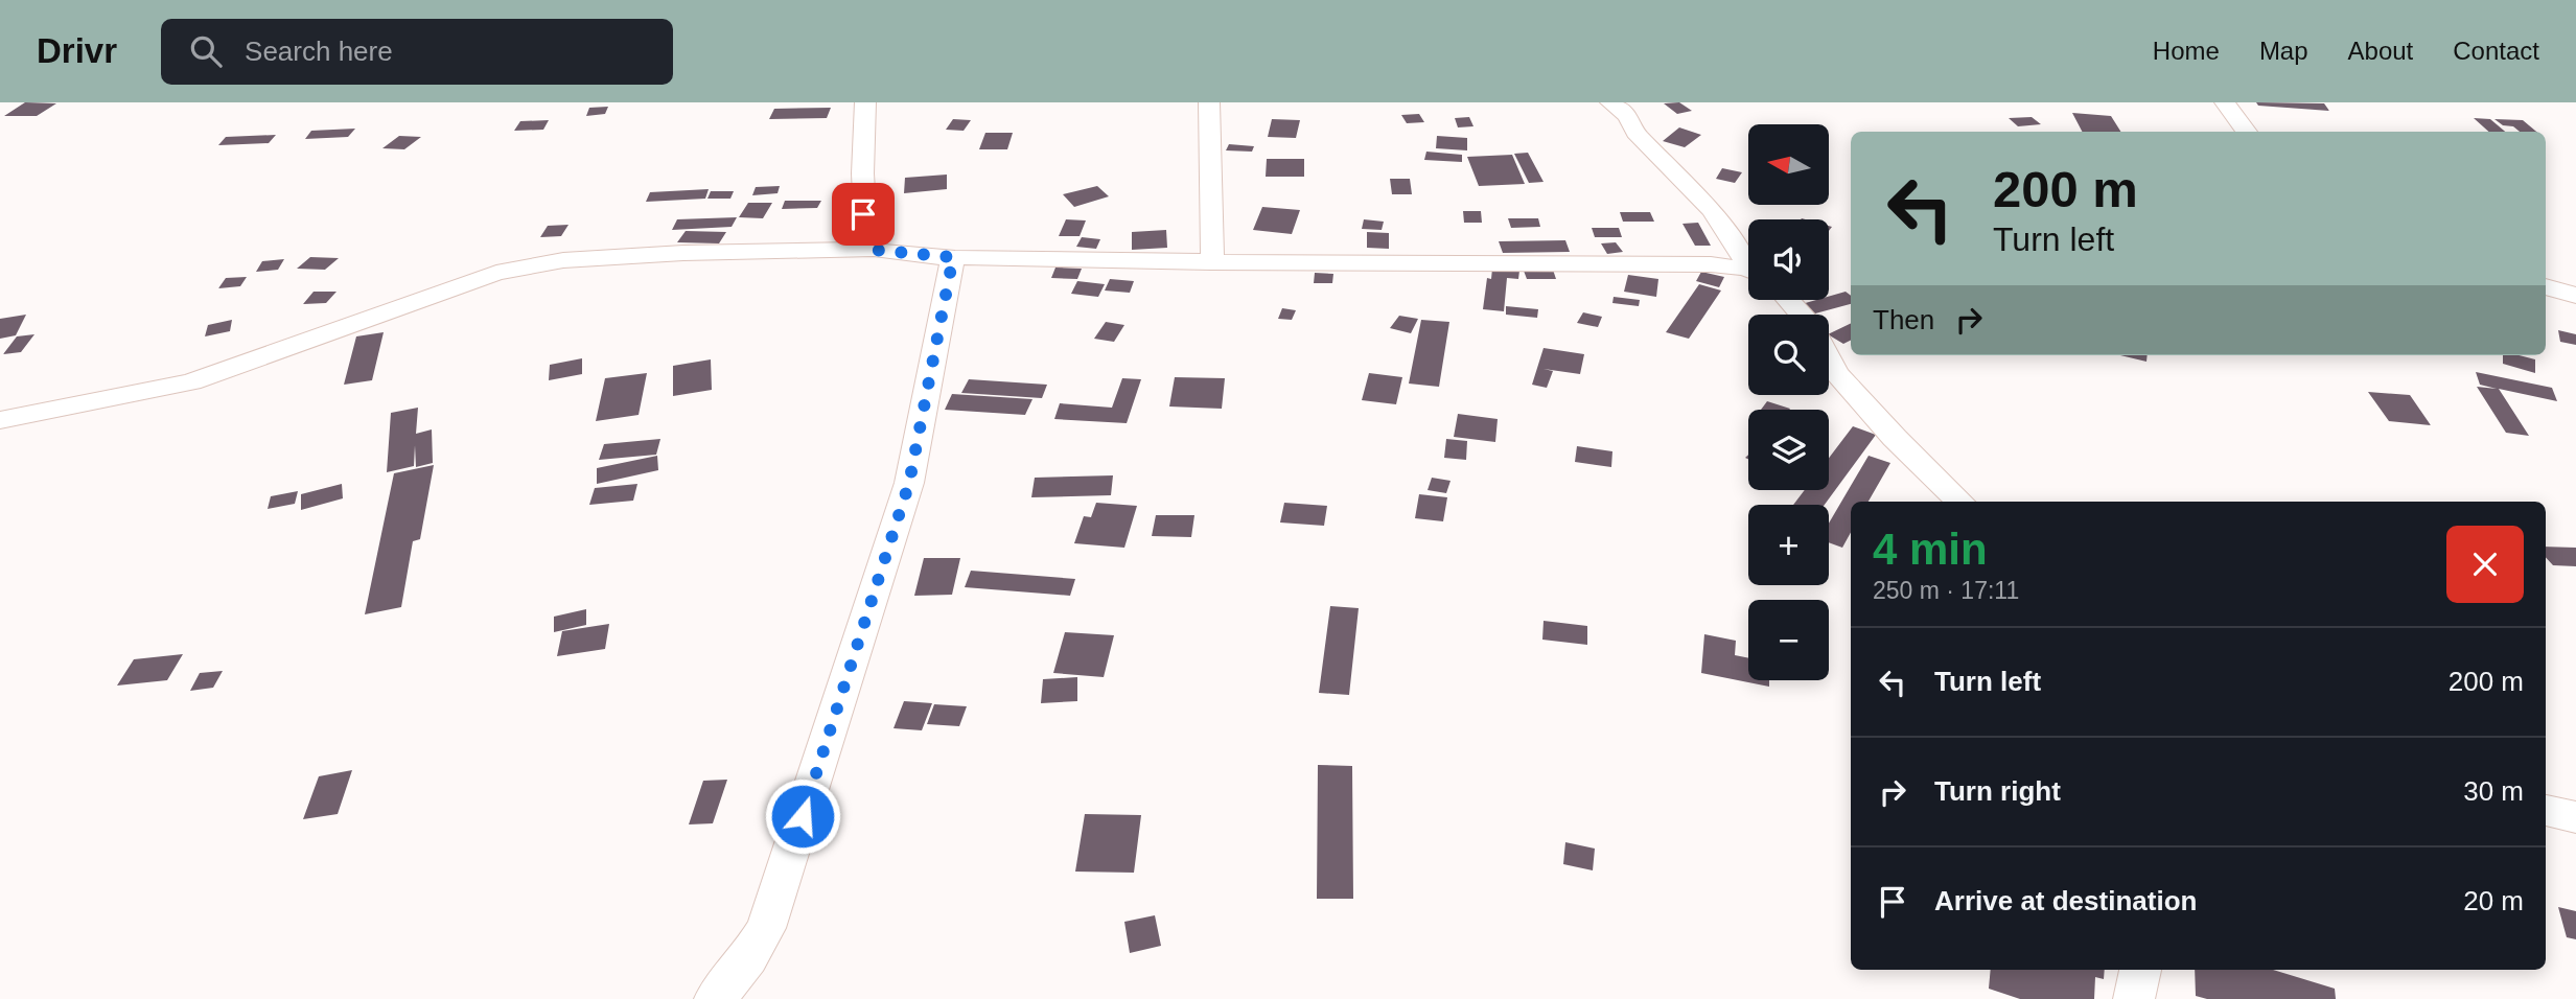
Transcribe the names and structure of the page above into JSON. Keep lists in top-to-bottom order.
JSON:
{
  "north": "left",
  "page": {
    "header": "Drivr",
    "search": "Search here",
    "nav": [
      "Home",
      "Map",
      "About",
      "Contact"
    ],
    "map_buttons": ["+", "−"],
    "turn": ["200 m", "Turn left"],
    "then": "Then",
    "heading": ["4 min", "250 m · 17:11"],
    "list": [
      {
        "name": "Turn left",
        "value": "200 m"
      },
      {
        "name": "Turn right",
        "value": "30 m"
      },
      {
        "name": "Arrive at destination",
        "value": "20 m"
      }
    ]
  }
}
